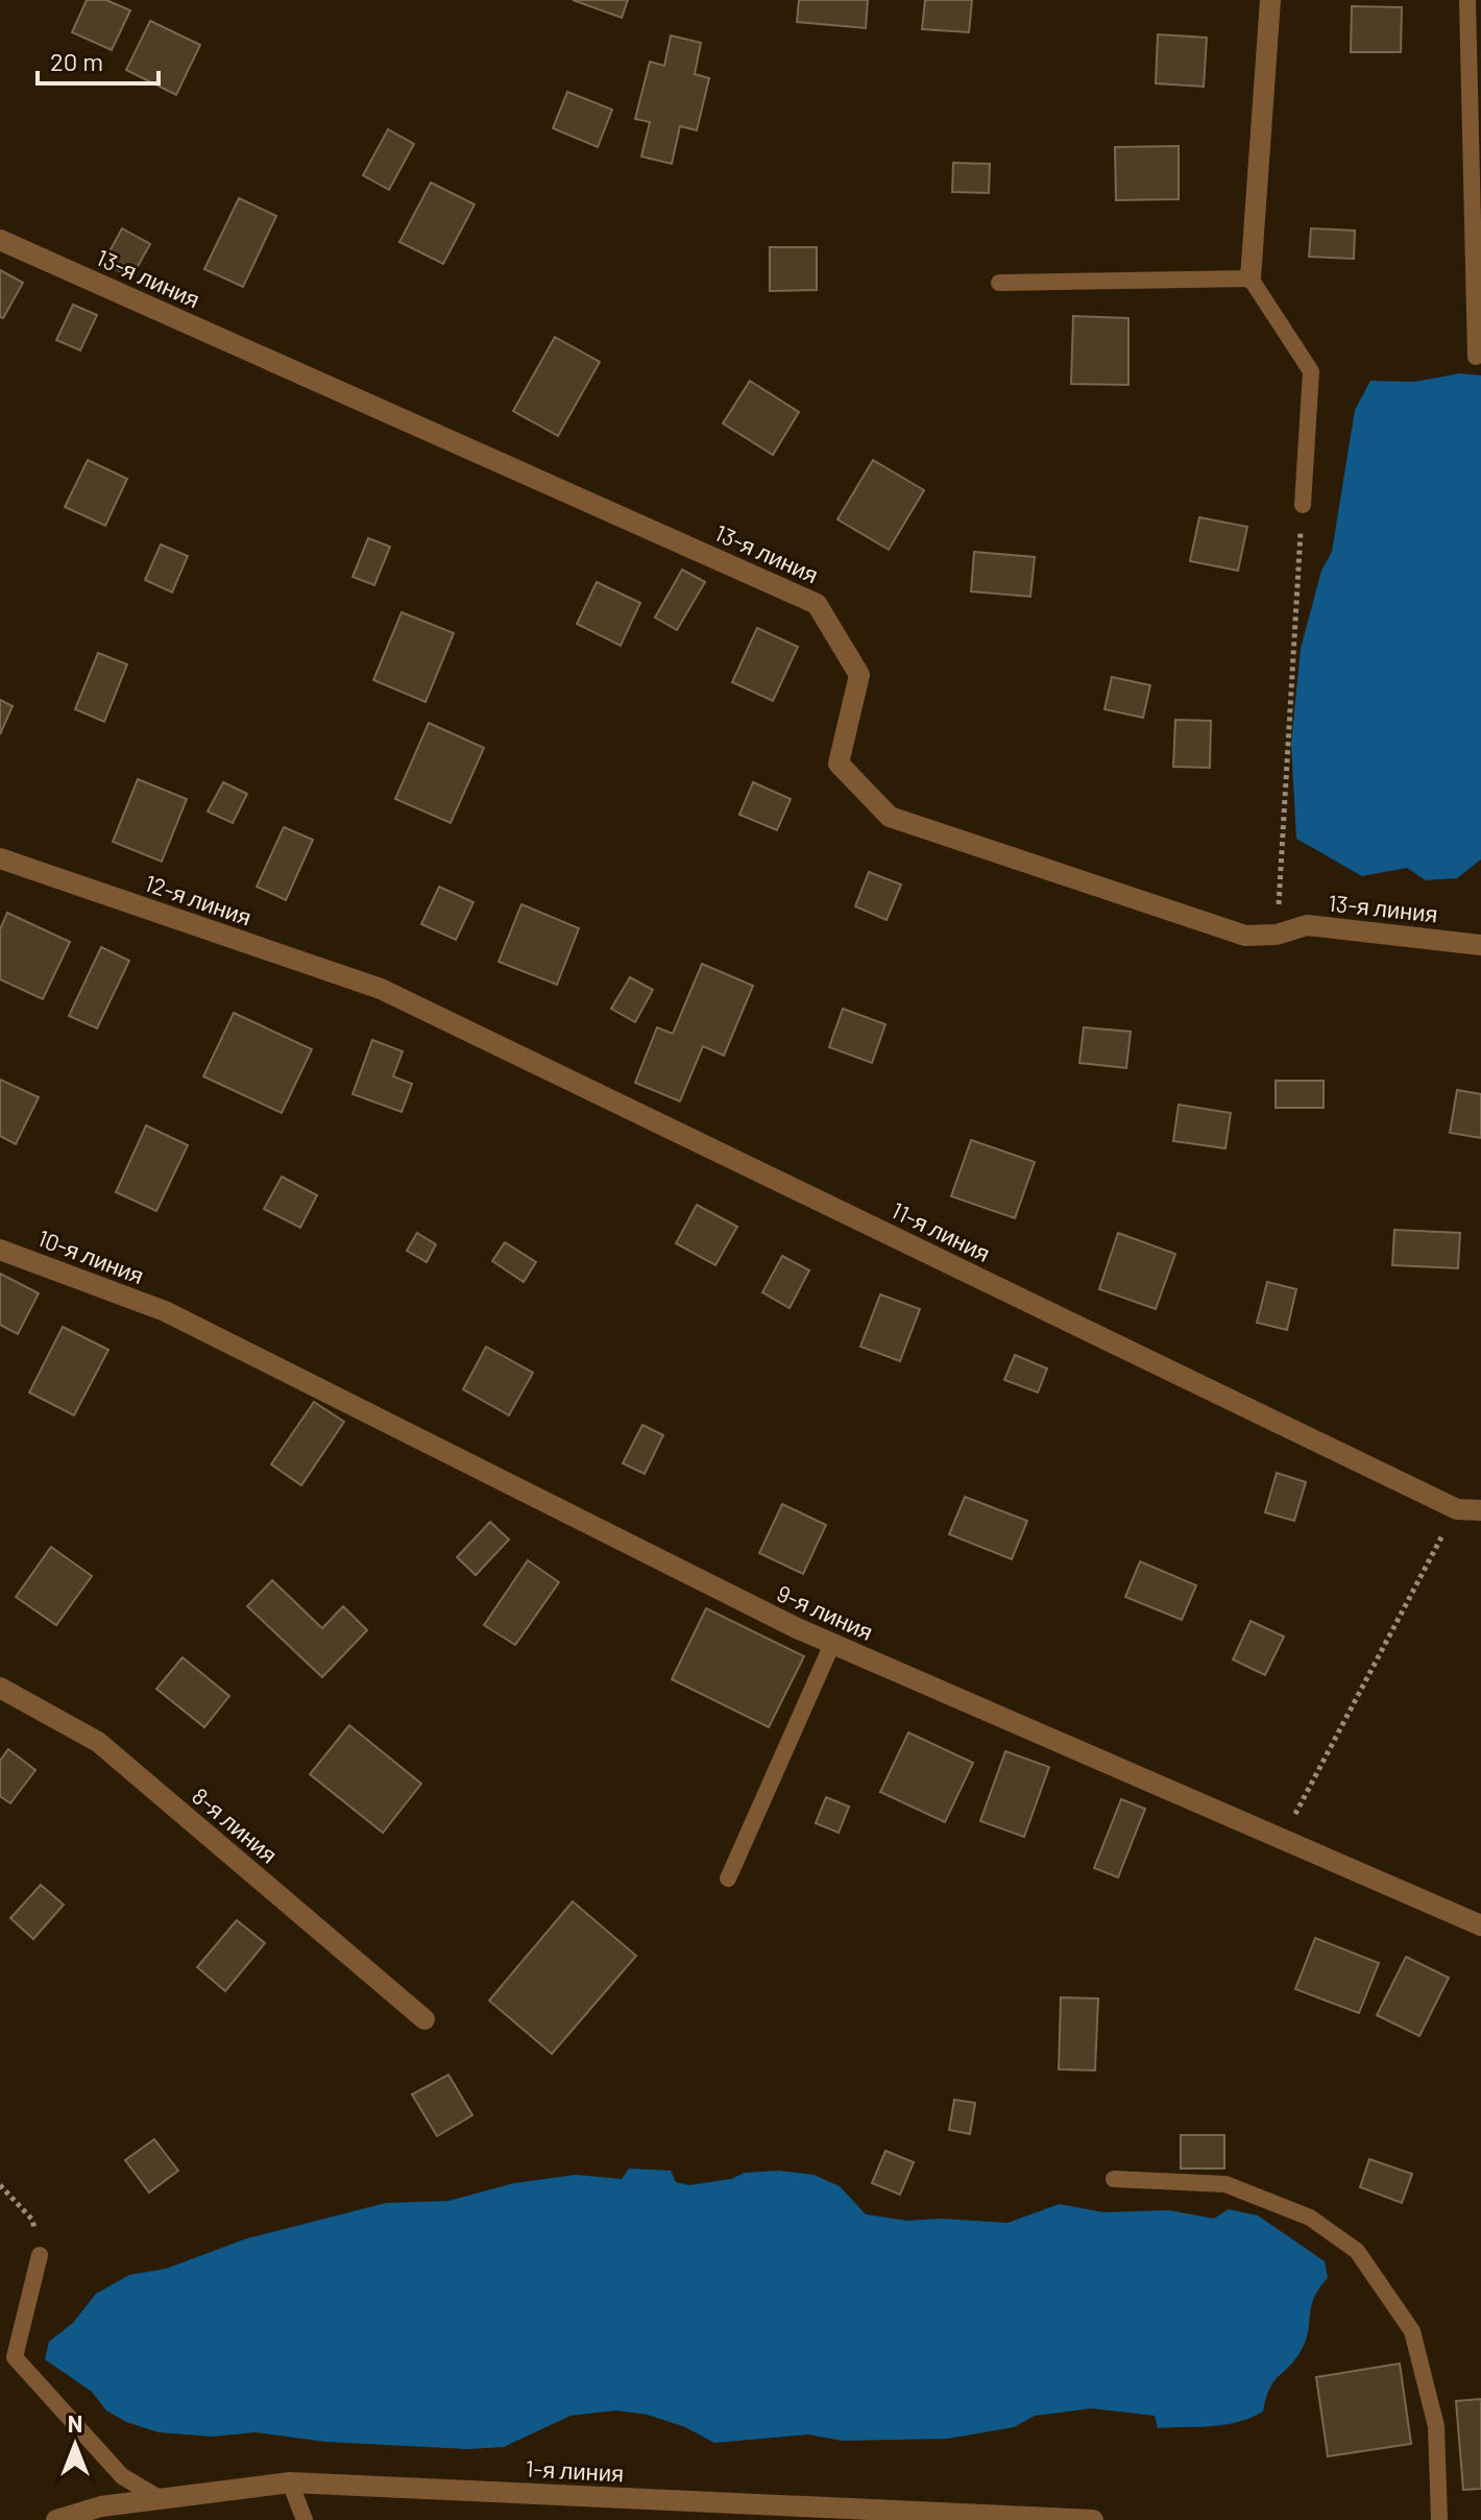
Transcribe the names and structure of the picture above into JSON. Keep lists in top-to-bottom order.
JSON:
{
  "streets": {
    "street": [
      "13-я линия",
      "12-я линия",
      "11-я линия",
      "10-я линия",
      "9-я линия",
      "8-я линия",
      "1-я линия"
    ]
  },
  "crossings": [
    ["12-я линия", "11-я линия"],
    ["10-я линия", "9-я линия"]
  ],
  "scale_bar": "20 m",
  "north": "top"
}
